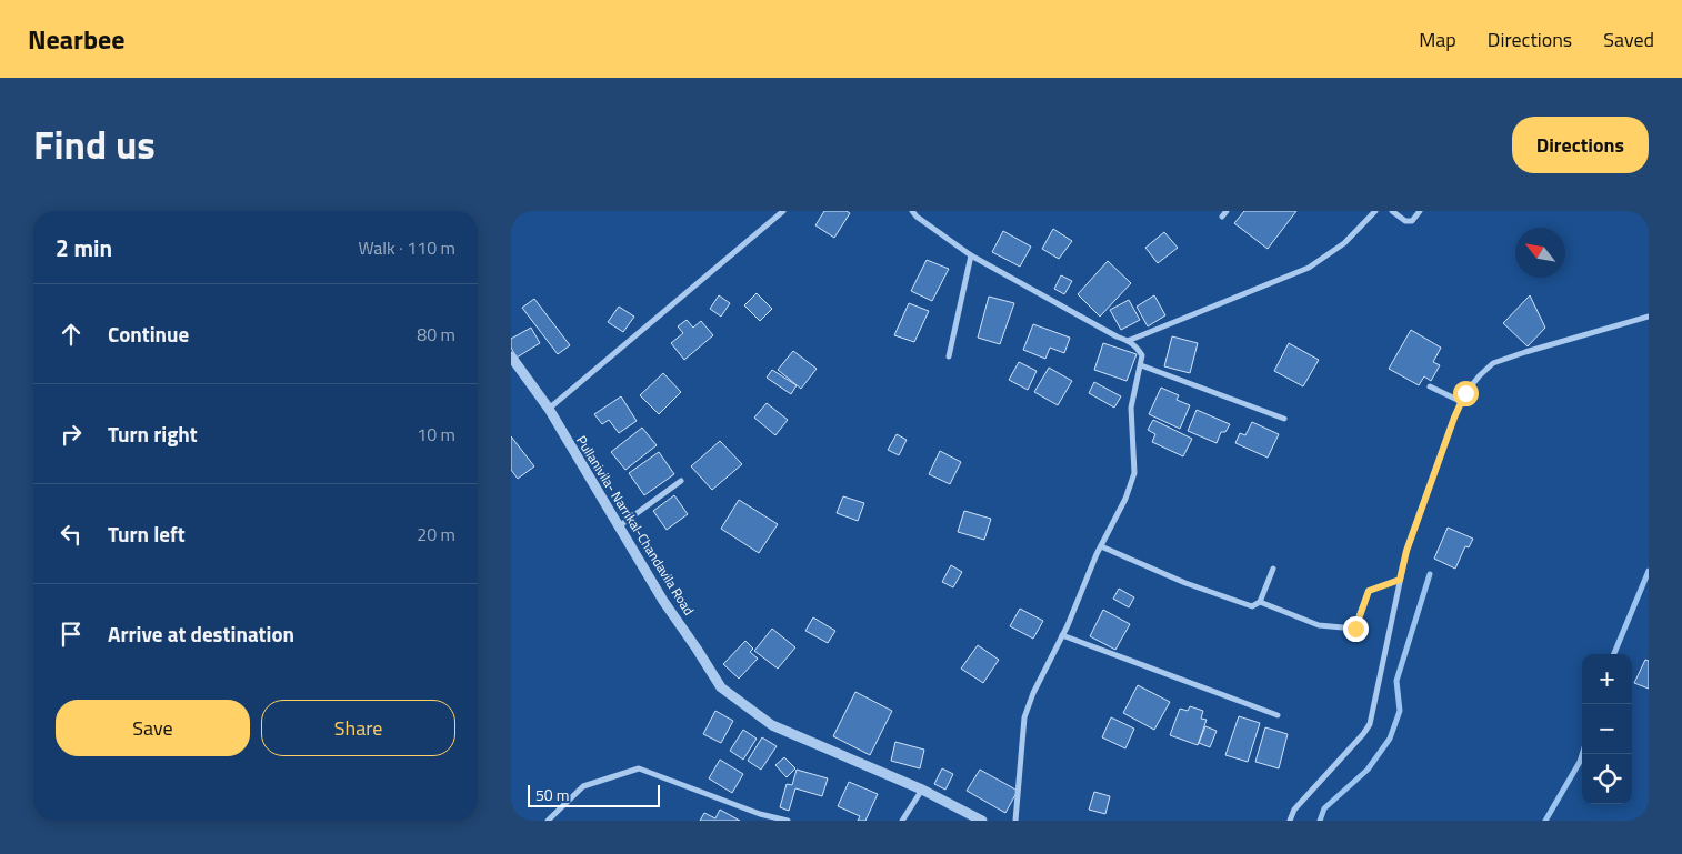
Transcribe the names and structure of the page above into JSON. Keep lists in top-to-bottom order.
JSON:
{
  "streets": {
    "street": ["Pullanivila- Narrikal-Chandavila Road"]
  },
  "scale_bar": "50 m",
  "north": "top left",
  "page": {
    "header": "Nearbee",
    "nav": ["Map", "Directions", "Saved"],
    "title": "Find us",
    "buttons": [
      "Directions",
      ["Save", "Share"]
    ],
    "heading": ["2 min", "Walk · 110 m"],
    "list": [
      ["Continue", "80 m"],
      ["Turn right", "10 m"],
      ["Turn left", "20 m"],
      "Arrive at destination"
    ],
    "map_buttons": ["+", "−"],
    "scale": "50 m"
  }
}
